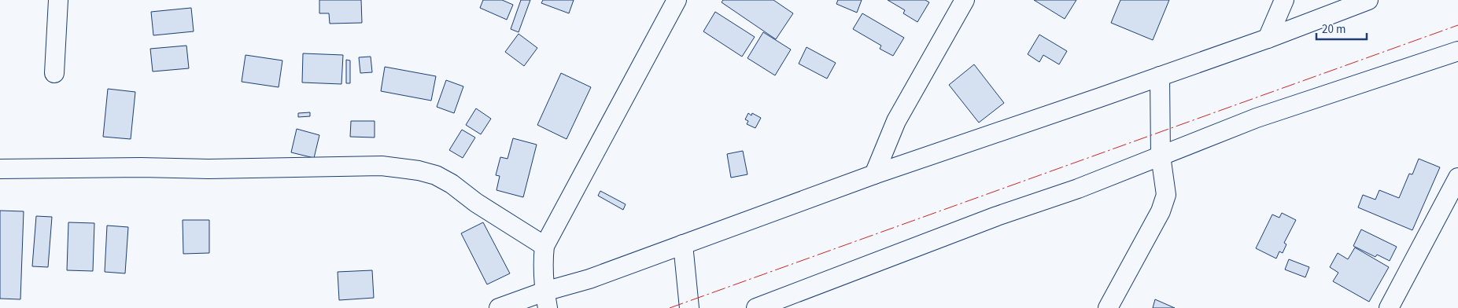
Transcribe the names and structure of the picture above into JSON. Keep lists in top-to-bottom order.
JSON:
{
  "scale_bar": "20 m"
}
